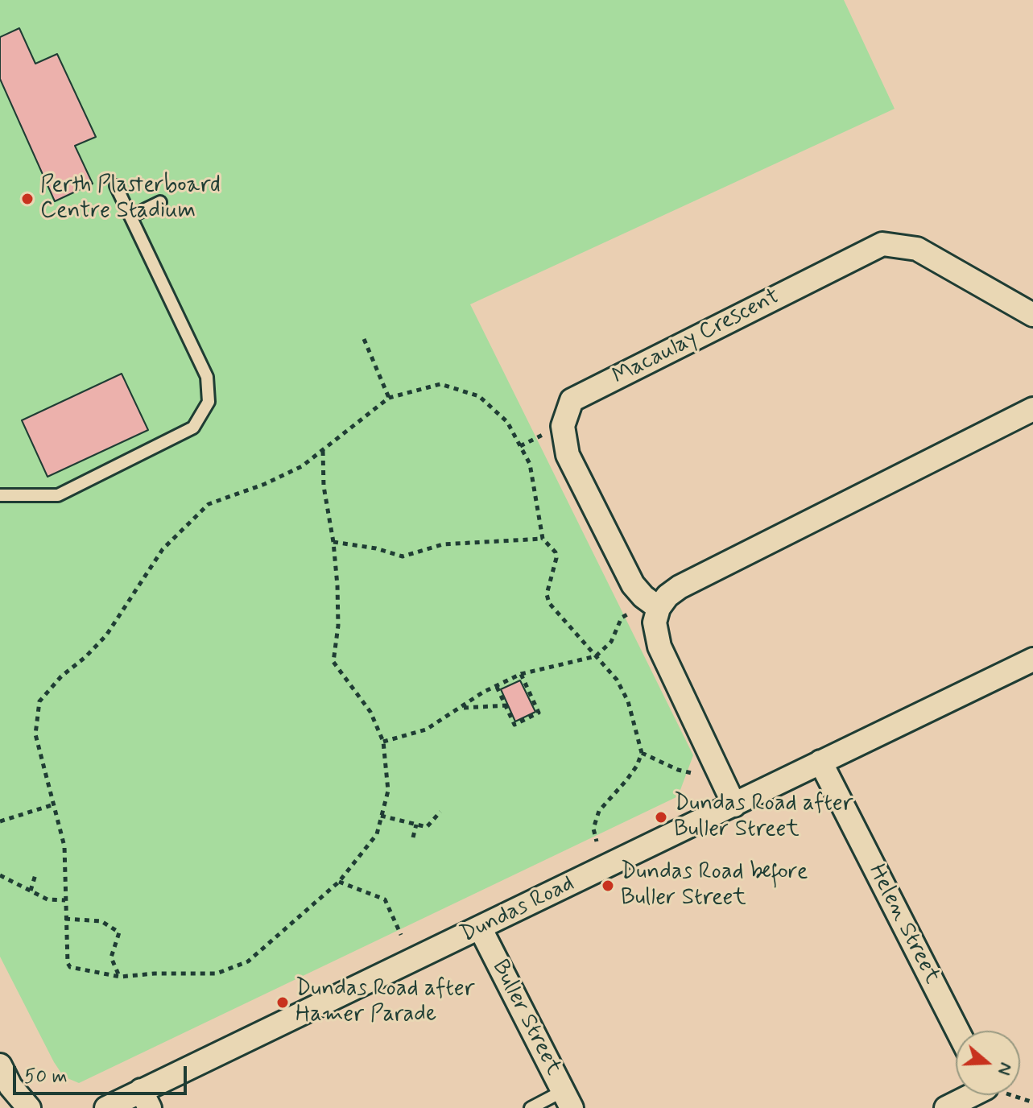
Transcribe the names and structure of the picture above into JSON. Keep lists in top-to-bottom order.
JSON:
{
  "streets": {
    "street": [
      "Macaulay Crescent",
      "Dundas Road",
      "Helen Street",
      "Buller Street"
    ]
  },
  "crossings": [
    ["Dundas Road", "Helen Street"],
    ["Dundas Road", "Buller Street"]
  ],
  "places": [
    "Perth Plasterboard Centre Stadium",
    "Dundas Road after Buller Street",
    "Dundas Road before Buller Street",
    "Dundas Road after Hamer Parade"
  ],
  "scale_bar": "50 m",
  "north": "right"
}
